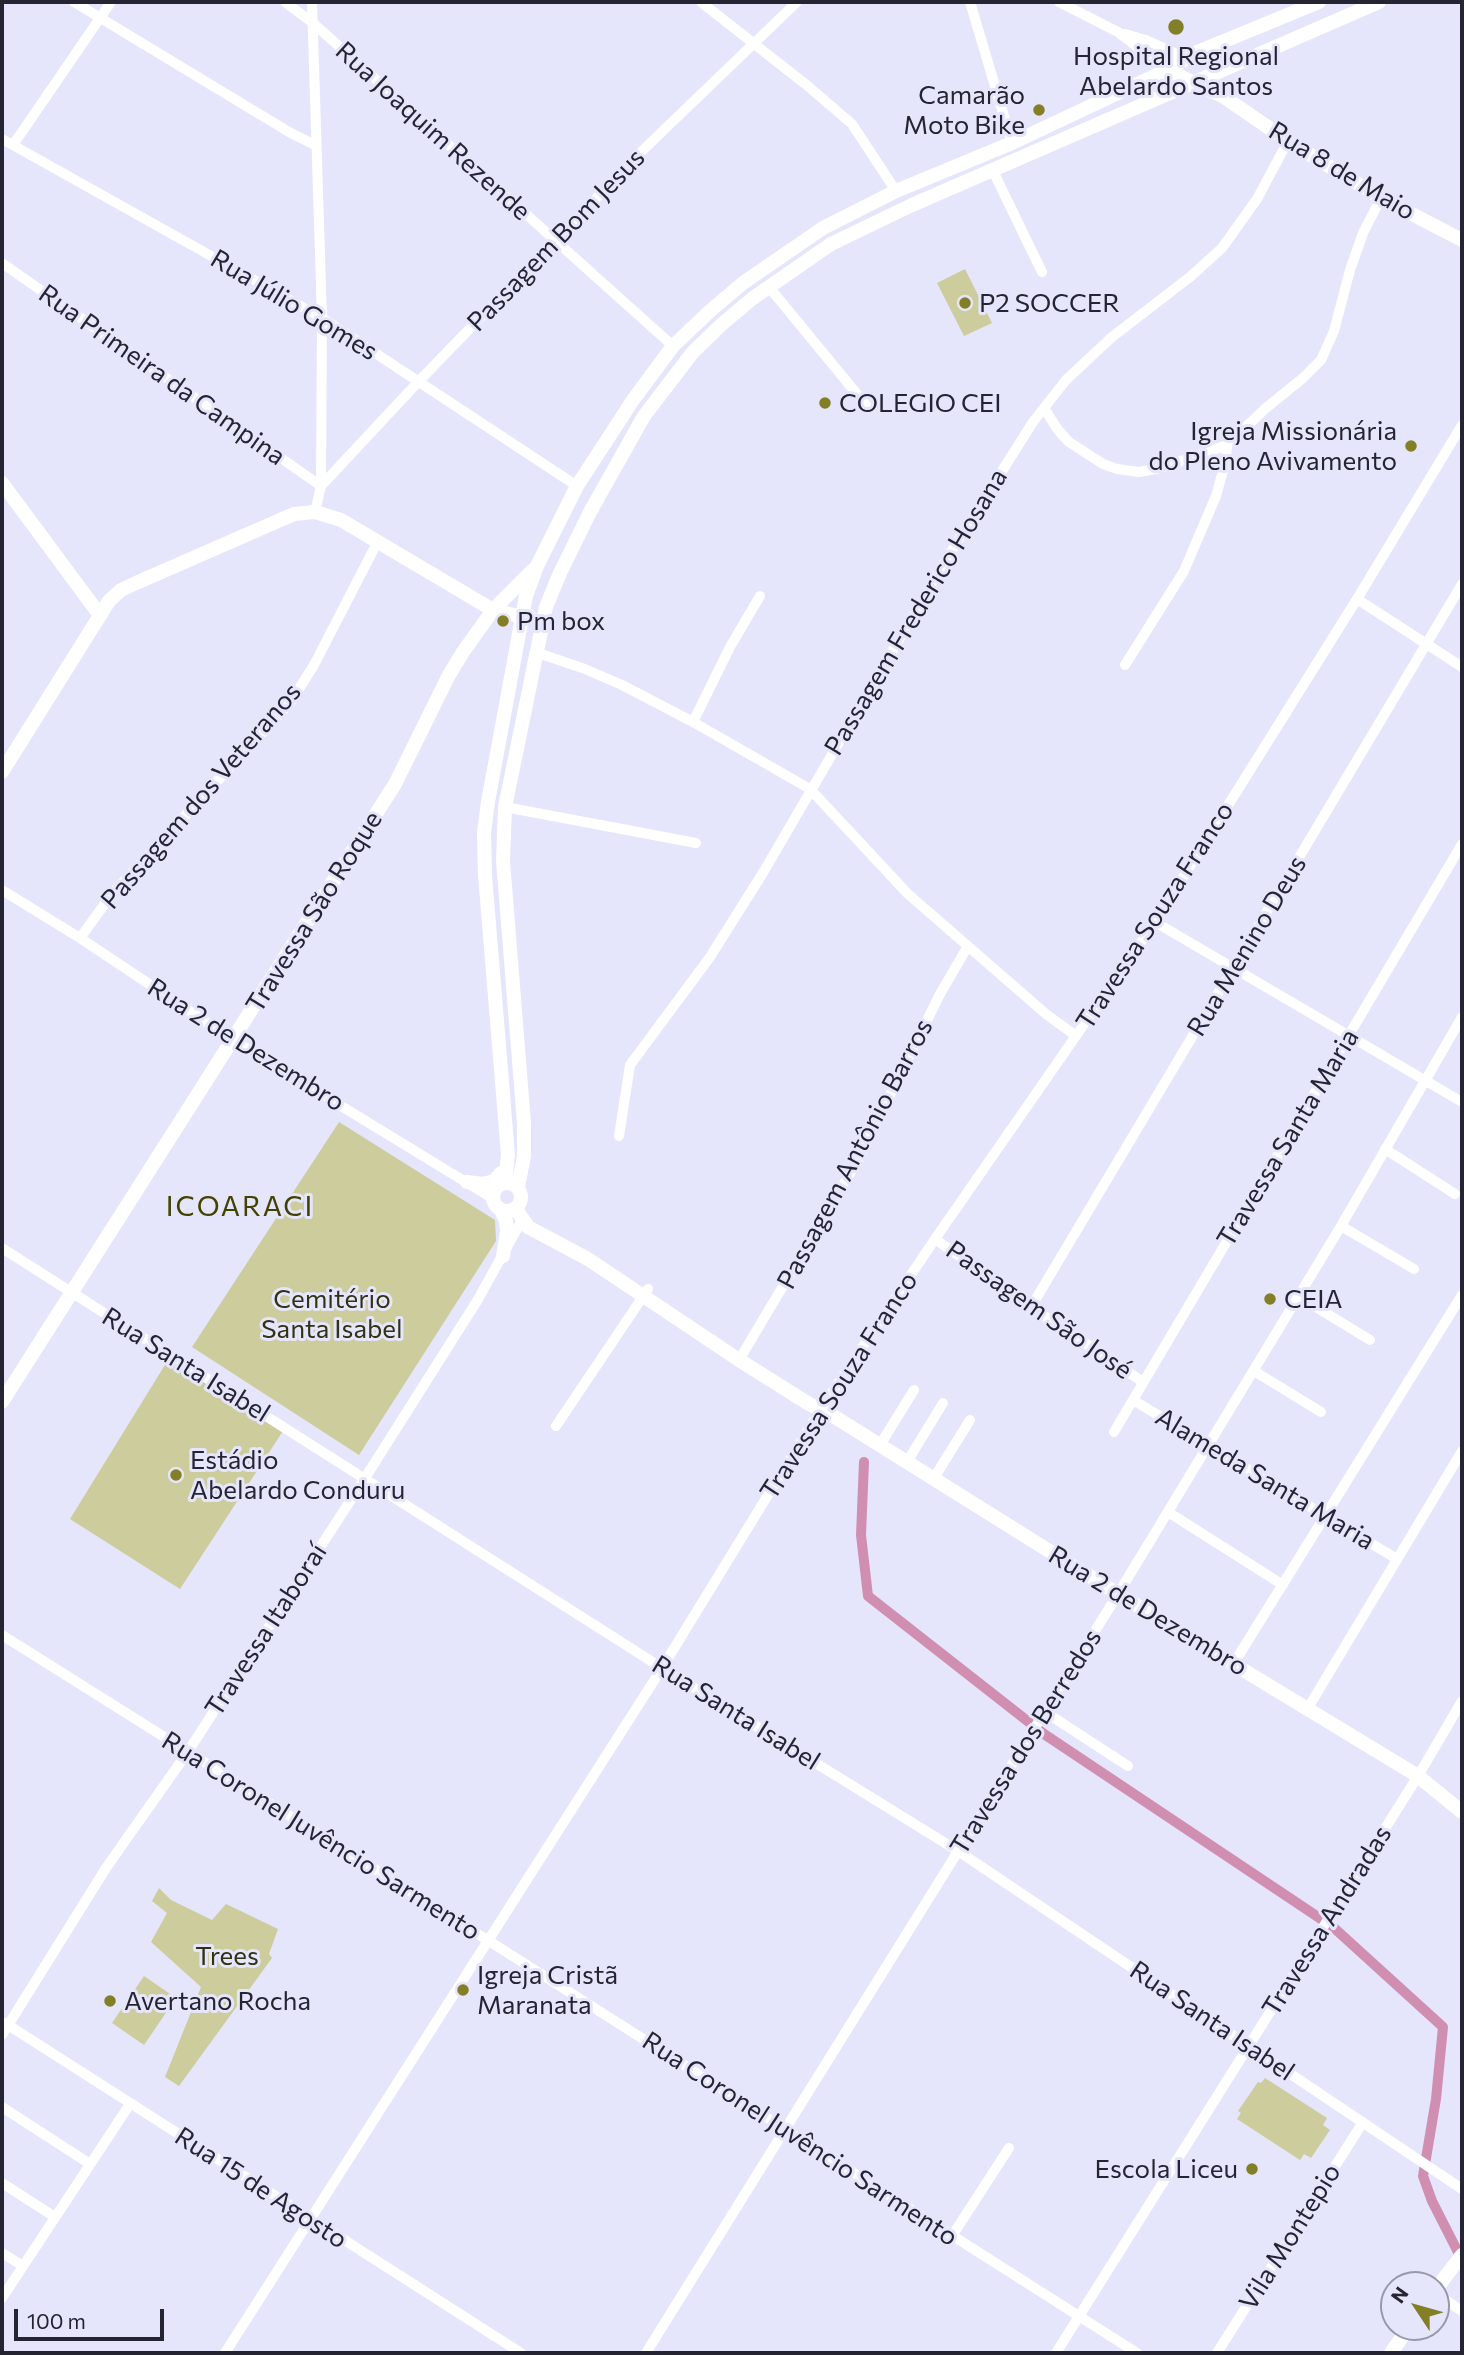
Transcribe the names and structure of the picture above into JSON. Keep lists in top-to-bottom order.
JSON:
{
  "streets": {
    "main road": ["Rua 8 de Maio", "Travessa São Roque", "Rua 2 de Dezembro"],
    "street": [
      "Rua Joaquim Rezende",
      "Passagem Bom Jesus",
      "Rua Júlio Gomes",
      "Rua Primeira da Campina",
      "Passagem Frederico Hosana",
      "Passagem dos Veteranos",
      "Travessa Souza Franco",
      "Rua Menino Deus",
      "Travessa Santa Maria",
      "Passagem Antônio Barros",
      "Passagem São José",
      "Rua Santa Isabel",
      "Alameda Santa Maria",
      "Travessa Itaboraí",
      "Travessa dos Berredos",
      "Rua Coronel Juvêncio Sarmento",
      "Travessa Andradas",
      "Rua 15 de Agosto",
      "Vila Montepio"
    ]
  },
  "crossings": [
    ["Rua Joaquim Rezende", "Passagem Bom Jesus"],
    ["Rua 8 de Maio", "Passagem Frederico Hosana"],
    ["Passagem Bom Jesus", "Rua Júlio Gomes"],
    ["Passagem Bom Jesus", "Rua Primeira da Campina"],
    ["Passagem dos Veteranos", "Rua 2 de Dezembro"],
    ["Travessa São Roque", "Rua 2 de Dezembro"],
    ["Travessa São Roque", "Rua Santa Isabel"],
    ["Travessa Souza Franco", "Rua 2 de Dezembro"],
    ["Travessa Souza Franco", "Passagem São José"],
    ["Travessa Souza Franco", "Rua Santa Isabel"],
    ["Travessa Souza Franco", "Rua Coronel Juvêncio Sarmento"],
    ["Travessa Souza Franco", "Rua 15 de Agosto"],
    ["Rua Menino Deus", "Passagem São José"],
    ["Rua 2 de Dezembro", "Passagem Antônio Barros"],
    ["Rua 2 de Dezembro", "Travessa Itaboraí"],
    ["Rua 2 de Dezembro", "Travessa dos Berredos"],
    ["Rua 2 de Dezembro", "Travessa Andradas"],
    ["Travessa Santa Maria", "Passagem São José"],
    ["Travessa Santa Maria", "Alameda Santa Maria"],
    ["Rua Santa Isabel", "Travessa Itaboraí"],
    ["Rua Santa Isabel", "Travessa dos Berredos"],
    ["Rua Santa Isabel", "Travessa Andradas"],
    ["Rua Santa Isabel", "Vila Montepio"],
    ["Alameda Santa Maria", "Travessa dos Berredos"],
    ["Travessa Itaboraí", "Rua Coronel Juvêncio Sarmento"],
    ["Travessa Itaboraí", "Rua 15 de Agosto"],
    ["Travessa dos Berredos", "Rua Coronel Juvêncio Sarmento"],
    ["Rua Coronel Juvêncio Sarmento", "Travessa Andradas"]
  ],
  "districts": ["ICOARACI"],
  "parks": ["Cemitério Santa Isabel", "Trees"],
  "places": [
    "Hospital Regional Abelardo Santos",
    "Camarão Moto Bike",
    "P2 SOCCER",
    "COLEGIO CEI",
    "Igreja Missionária do Pleno Avivamento",
    "Pm box",
    "CEIA",
    "Estádio Abelardo Conduru",
    "Igreja Cristã Maranata",
    "Avertano Rocha",
    "Escola Liceu"
  ],
  "scale_bar": "100 m",
  "north": "top left"
}
